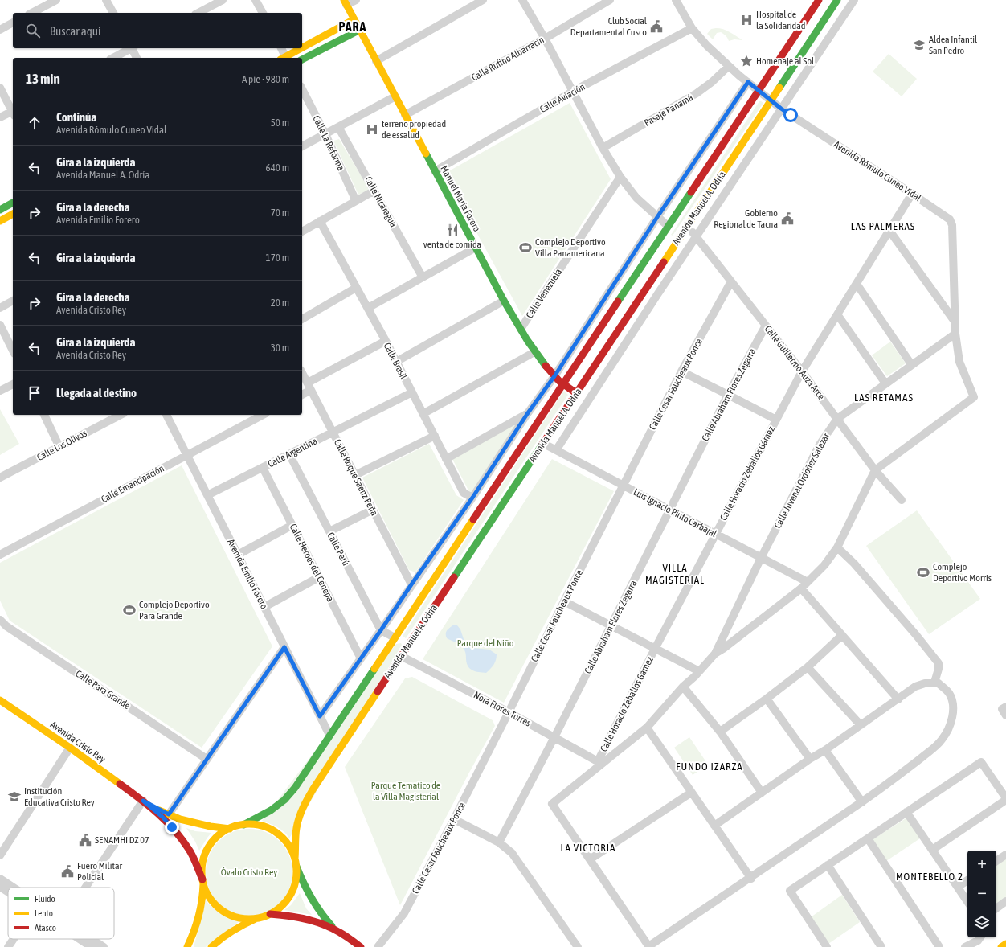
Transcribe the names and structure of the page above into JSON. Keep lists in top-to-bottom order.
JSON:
{
  "streets": {
    "main road": ["Manuel Maria Forero", "Avenida Manuel A. Odría", "Avenida Cristo Rey"],
    "street": [
      "Calle Rufino Albarracín",
      "Calle Aviación",
      "Pasaje Panamá",
      "Calle La Reforma",
      "Avenida Rómulo Cuneo Vidal",
      "Calle Nicaragua",
      "Calle Venezuela",
      "Calle Brasil",
      "Calle Guillermo Auza Arce",
      "Calle Cesar Faucheaux Ponce",
      "Calle Abraham Flores Zegarra",
      "Calle Los Olivos",
      "Calle Argentina",
      "Calle Horacio Zeballos Gámez",
      "Calle Roque Saenz Peña",
      "Calle Juvenal Ordoñez Salazar",
      "Calle Emancipación",
      "Luis Ignacio Pinto Carbajal",
      "Calle Perú",
      "Calle Heroes del Cenepa",
      "Avenida Emilio Forero",
      "Calle Para Grande",
      "Nora Flores Torres"
    ]
  },
  "crossings": [
    ["Calle Rufino Albarracín", "Manuel Maria Forero"],
    ["Calle Aviación", "Avenida Rómulo Cuneo Vidal"],
    ["Calle Aviación", "Manuel Maria Forero"],
    ["Pasaje Panamá", "Avenida Rómulo Cuneo Vidal"],
    ["Avenida Rómulo Cuneo Vidal", "Avenida Manuel A. Odría"],
    ["Avenida Rómulo Cuneo Vidal", "Calle Guillermo Auza Arce"],
    ["Avenida Rómulo Cuneo Vidal", "Calle Horacio Zeballos Gámez"],
    ["Avenida Rómulo Cuneo Vidal", "Calle Juvenal Ordoñez Salazar"],
    ["Manuel Maria Forero", "Avenida Manuel A. Odría"],
    ["Manuel Maria Forero", "Calle Venezuela"],
    ["Avenida Manuel A. Odría", "Calle Guillermo Auza Arce"],
    ["Avenida Manuel A. Odría", "Luis Ignacio Pinto Carbajal"],
    ["Avenida Manuel A. Odría", "Avenida Emilio Forero"],
    ["Avenida Manuel A. Odría", "Nora Flores Torres"],
    ["Avenida Manuel A. Odría", "Avenida Cristo Rey"],
    ["Calle Brasil", "Calle Argentina"],
    ["Calle Guillermo Auza Arce", "Calle Cesar Faucheaux Ponce"],
    ["Calle Guillermo Auza Arce", "Calle Abraham Flores Zegarra"],
    ["Calle Guillermo Auza Arce", "Calle Horacio Zeballos Gámez"],
    ["Calle Guillermo Auza Arce", "Calle Juvenal Ordoñez Salazar"],
    ["Calle Cesar Faucheaux Ponce", "Luis Ignacio Pinto Carbajal"],
    ["Calle Cesar Faucheaux Ponce", "Nora Flores Torres"],
    ["Calle Abraham Flores Zegarra", "Luis Ignacio Pinto Carbajal"],
    ["Calle Abraham Flores Zegarra", "Nora Flores Torres"],
    ["Calle Argentina", "Calle Roque Saenz Peña"],
    ["Calle Argentina", "Calle Perú"],
    ["Calle Argentina", "Calle Heroes del Cenepa"],
    ["Calle Argentina", "Avenida Emilio Forero"],
    ["Calle Horacio Zeballos Gámez", "Calle Juvenal Ordoñez Salazar"],
    ["Calle Horacio Zeballos Gámez", "Luis Ignacio Pinto Carbajal"],
    ["Calle Horacio Zeballos Gámez", "Nora Flores Torres"],
    ["Calle Juvenal Ordoñez Salazar", "Luis Ignacio Pinto Carbajal"],
    ["Calle Juvenal Ordoñez Salazar", "Nora Flores Torres"],
    ["Calle Emancipación", "Avenida Emilio Forero"]
  ],
  "districts": [
    "PARA",
    "LAS PALMERAS",
    "LAS RETAMAS",
    "VILLA MAGISTERIAL",
    "FUNDO IZARZA",
    "LA VICTORIA",
    "MONTEBELLO 2"
  ],
  "parks": ["Parque del Niño", "Parque Tematico de la Villa Magisterial", "Óvalo Cristo Rey"],
  "places": {
    "hospital": ["Hospital de la Solidaridad", "terreno propiedad de essalud"],
    "public building": [
      "Club Social Departamental Cusco",
      "Gobierno Regional de Tacna",
      "SENAMHI DZ 07",
      "Fuero Militar Policial"
    ],
    "school or university": ["Aldea Infantil San Pedro", "Institución Educativa Cristo Rey"],
    "place": ["Homenaje al Sol"],
    "restaurant": ["venta de comida"],
    "sports": ["Complejo Deportivo Villa Panamericana", "Complejo Deportivo Morris", "Complejo Deportivo Para Grande"]
  },
  "legend": ["Fluido", "Lento", "Atasco"],
  "page": {
    "search": "Buscar aquí",
    "heading": ["13 min", "A pie · 980 m"],
    "list": [
      ["Continúa", "Avenida Rómulo Cuneo Vidal", "50 m"],
      ["Gira a la izquierda", "Avenida Manuel A. Odría", "640 m"],
      ["Gira a la derecha", "Avenida Emilio Forero", "70 m"],
      ["Gira a la izquierda", "170 m"],
      ["Gira a la derecha", "Avenida Cristo Rey", "20 m"],
      ["Gira a la izquierda", "Avenida Cristo Rey", "30 m"],
      "Llegada al destino"
    ],
    "map_buttons": ["+", "−"]
  }
}
